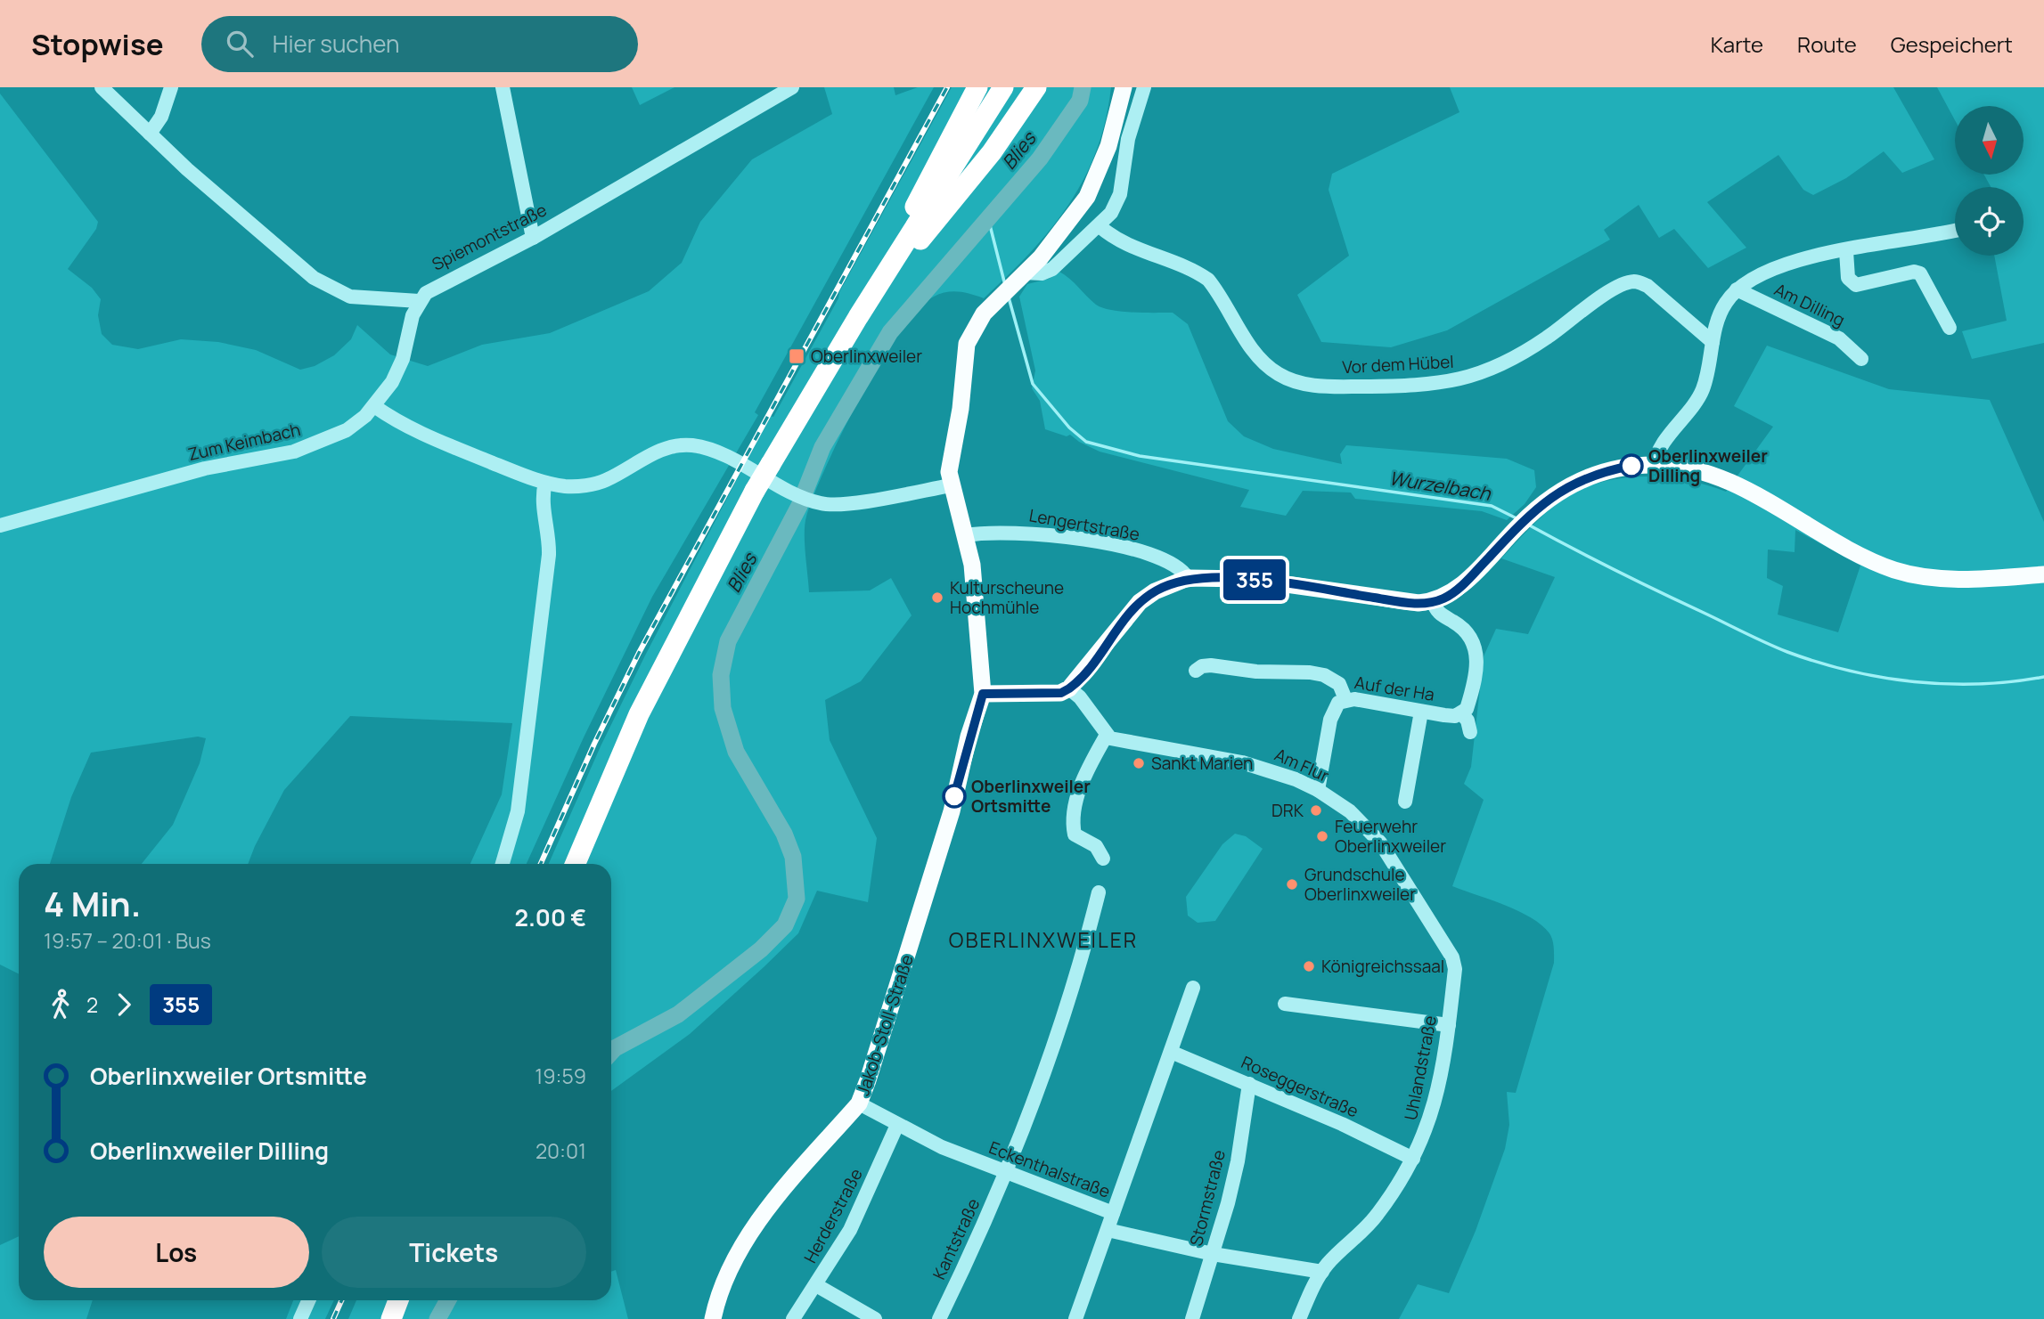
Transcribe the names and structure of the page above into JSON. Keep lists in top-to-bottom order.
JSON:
{
  "streets": {
    "main road": ["Jakob-Stoll-Straße"],
    "street": [
      "Spiemontstraße",
      "Am Dilling",
      "Vor dem Hübel",
      "Zum Keimbach",
      "Lengertstraße",
      "Auf der Ha",
      "Am Flur",
      "Uhlandstraße",
      "Roseggerstraße",
      "Eckenthalstraße",
      "Stormstraße",
      "Herderstraße",
      "Kantstraße"
    ]
  },
  "crossings": [
    ["Spiemontstraße", "Zum Keimbach"],
    ["Am Dilling", "Vor dem Hübel"],
    ["Lengertstraße", "Jakob-Stoll-Straße"],
    ["Auf der Ha", "Am Flur"],
    ["Am Flur", "Uhlandstraße"],
    ["Jakob-Stoll-Straße", "Eckenthalstraße"],
    ["Uhlandstraße", "Roseggerstraße"],
    ["Roseggerstraße", "Eckenthalstraße"],
    ["Roseggerstraße", "Stormstraße"],
    ["Eckenthalstraße", "Herderstraße"],
    ["Eckenthalstraße", "Kantstraße"]
  ],
  "districts": ["OBERLINXWEILER"],
  "water": ["Blies", "Wurzelbach"],
  "places": {
    "transit": ["Oberlinxweiler"],
    "other": [
      "Oberlinxweiler Dilling",
      "Kulturscheune Hochmühle",
      "Sankt Marien",
      "Oberlinxweiler Ortsmitte",
      "DRK",
      "Feuerwehr Oberlinxweiler",
      "Grundschule Oberlinxweiler",
      "Königreichssaal"
    ]
  },
  "lines": ["bus line 355"],
  "north": "bottom",
  "page": {
    "header": "Stopwise",
    "search": "Hier suchen",
    "nav": ["Karte", "Route", "Gespeichert"],
    "on_map": "355",
    "heading": ["4 Min.", "19:57 – 20:01 · Bus", "2.00 €"],
    "legs": ["2", "355"],
    "list": [
      {
        "name": "Oberlinxweiler Ortsmitte",
        "value": "19:59"
      },
      {
        "name": "Oberlinxweiler Dilling",
        "value": "20:01"
      }
    ],
    "buttons": ["Los", "Tickets"]
  }
}
